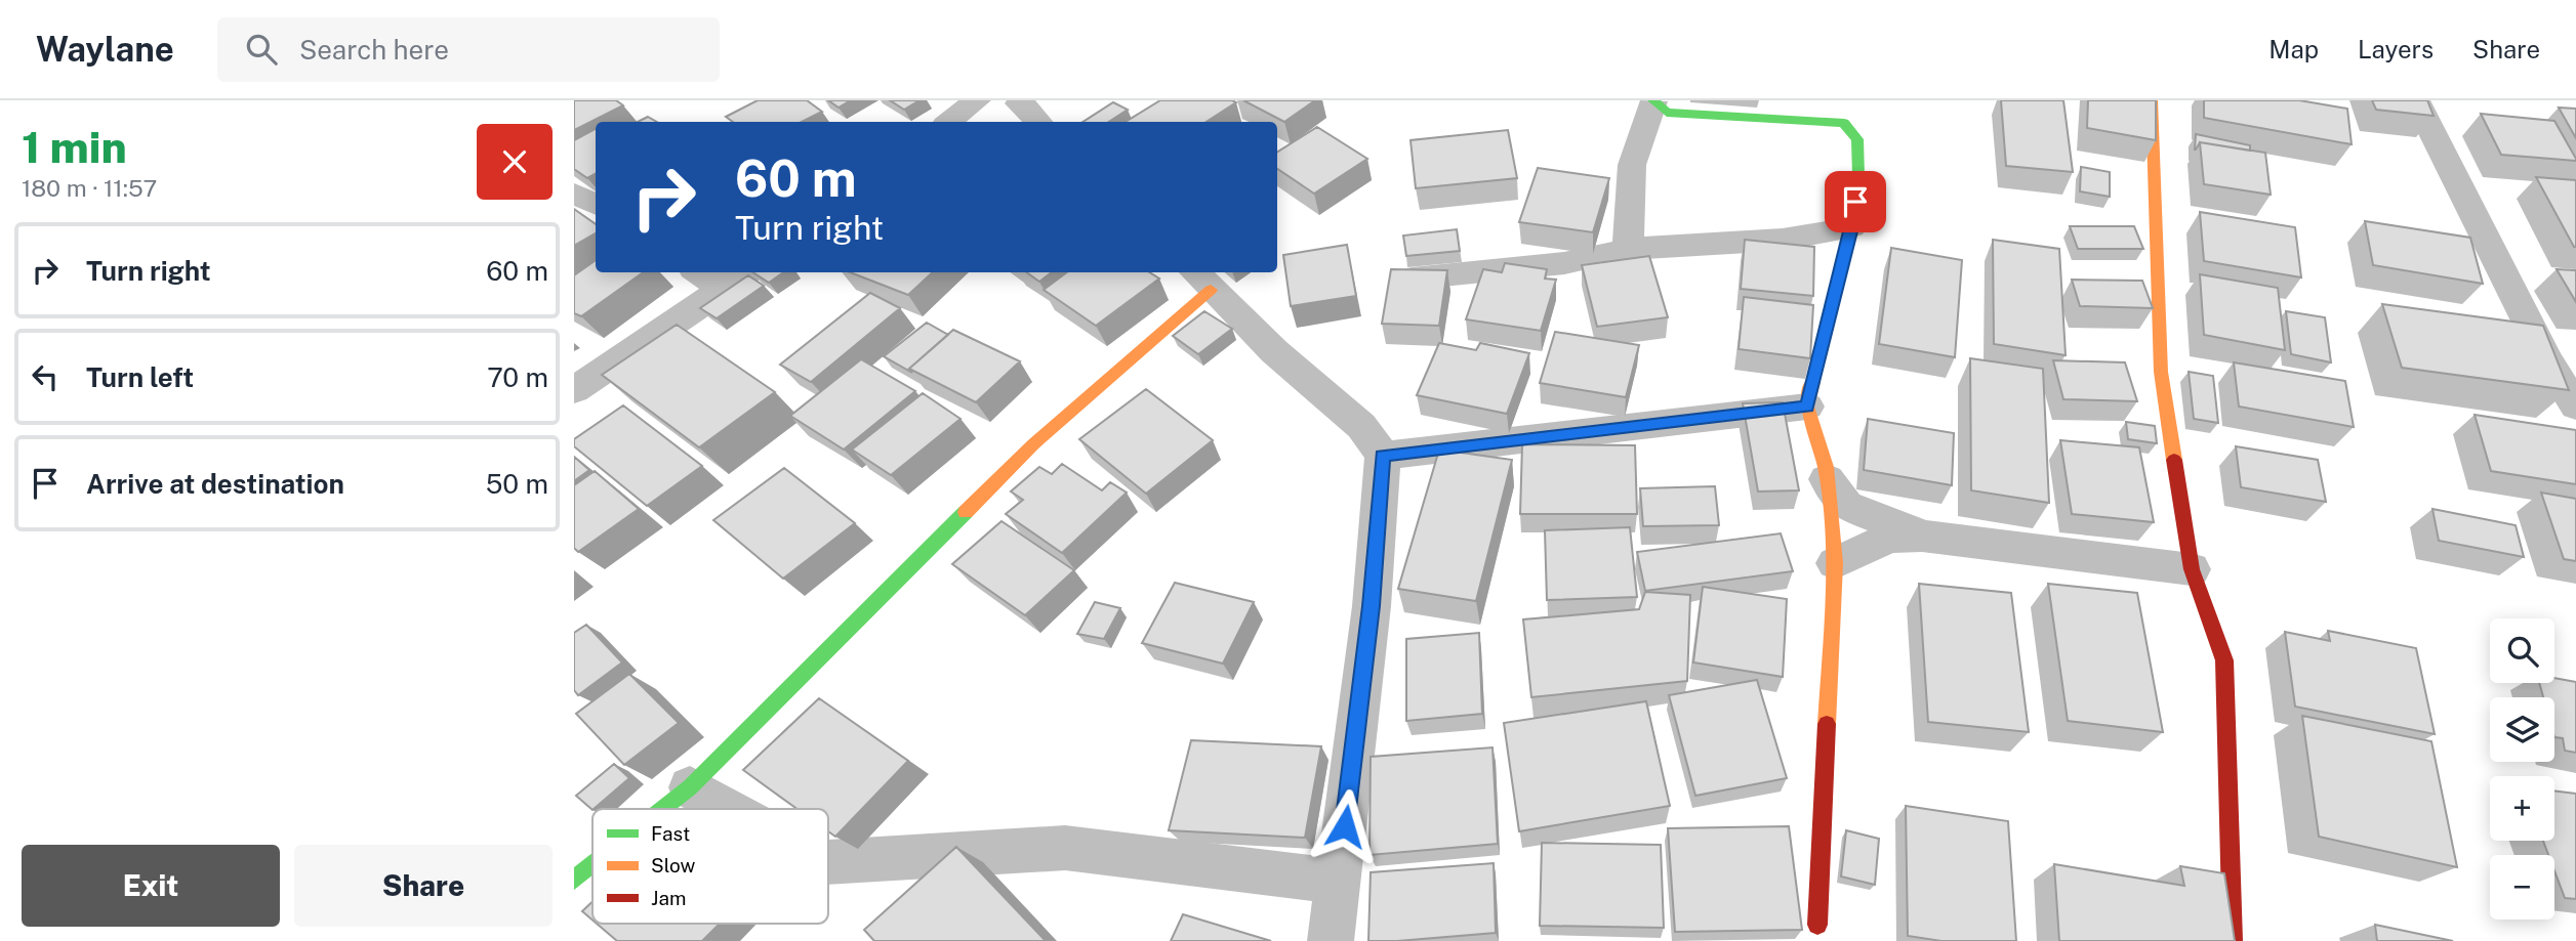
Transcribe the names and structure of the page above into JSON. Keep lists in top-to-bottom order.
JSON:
{
  "legend": ["Fast", "Slow", "Jam"],
  "page": {
    "header": "Waylane",
    "search": "Search here",
    "nav": ["Map", "Layers", "Share"],
    "heading": ["1 min", "180 m · 11:57"],
    "turn": ["60 m", "Turn right"],
    "list": [
      {
        "name": "Turn right",
        "value": "60 m"
      },
      {
        "name": "Turn left",
        "value": "70 m"
      },
      {
        "name": "Arrive at destination",
        "value": "50 m"
      }
    ],
    "map_buttons": ["+", "−"],
    "buttons": ["Exit", "Share"]
  }
}
